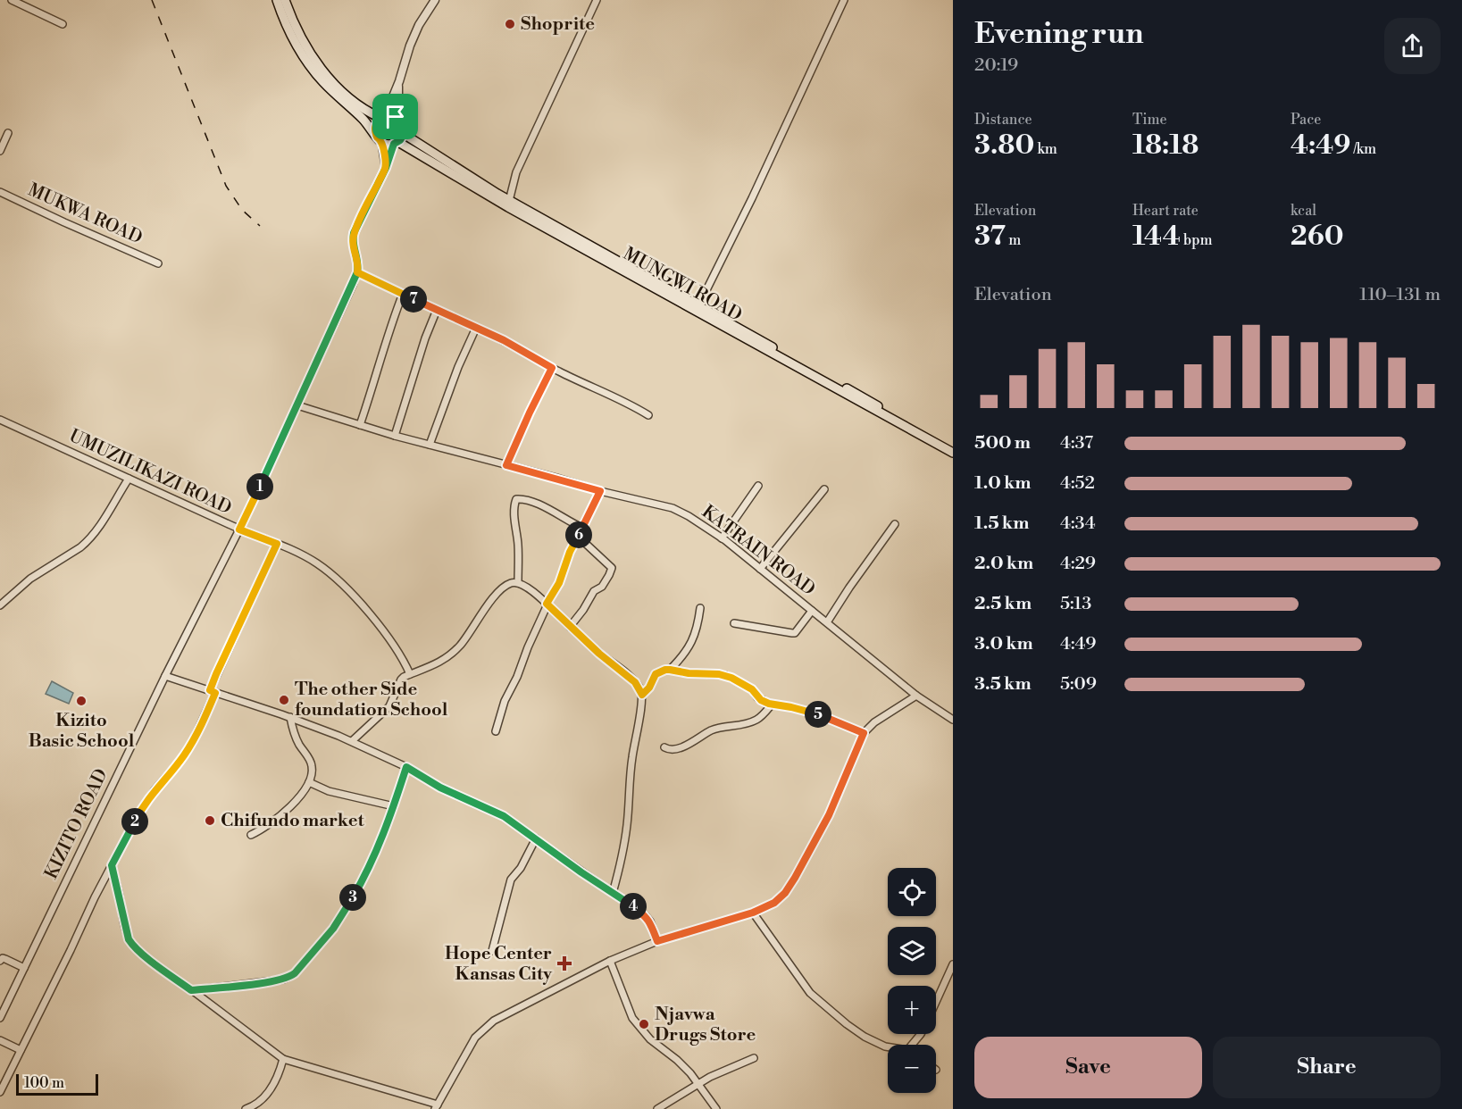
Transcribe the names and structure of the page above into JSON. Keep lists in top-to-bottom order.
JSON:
{
  "streets": {
    "main road": ["MUNGWI ROAD"],
    "street": [
      "MUKWA ROAD",
      "UMUZILIKAZI ROAD",
      "KATRAIN ROAD",
      "KIZITO ROAD"
    ]
  },
  "crossings": [
    ["UMUZILIKAZI ROAD", "KIZITO ROAD"],
    ["KATRAIN ROAD", "KIZITO ROAD"]
  ],
  "places": {
    "other": [
      "Shoprite",
      "The other Side foundation School",
      "Kizito Basic School",
      "Chifundo market",
      "Njavwa Drugs Store"
    ],
    "health": ["Hope Center Kansas City"]
  },
  "scale_bar": "100 m",
  "page": {
    "heading": ["Evening run", "20:19"],
    "stats": [
      ["Distance", "3.80 km"],
      ["Time", "18:18"],
      ["Pace", "4:49 /km"],
      ["Elevation", "37 m"],
      ["Heart rate", "144 bpm"],
      ["kcal", "260"]
    ],
    "chart": ["Elevation", "110–131 m"],
    "pins": [
      "7",
      "1",
      "6",
      "5",
      "2",
      "3",
      "4"
    ],
    "list": [
      {
        "name": "500 m",
        "note": "4:37"
      },
      {
        "name": "1.0 km",
        "note": "4:52"
      },
      {
        "name": "1.5 km",
        "note": "4:34"
      },
      {
        "name": "2.0 km",
        "note": "4:29"
      },
      {
        "name": "2.5 km",
        "note": "5:13"
      },
      {
        "name": "3.0 km",
        "note": "4:49"
      },
      {
        "name": "3.5 km",
        "note": "5:09"
      }
    ],
    "map_buttons": ["+", "−"],
    "buttons": ["Save", "Share"],
    "scale": "100 m"
  }
}
